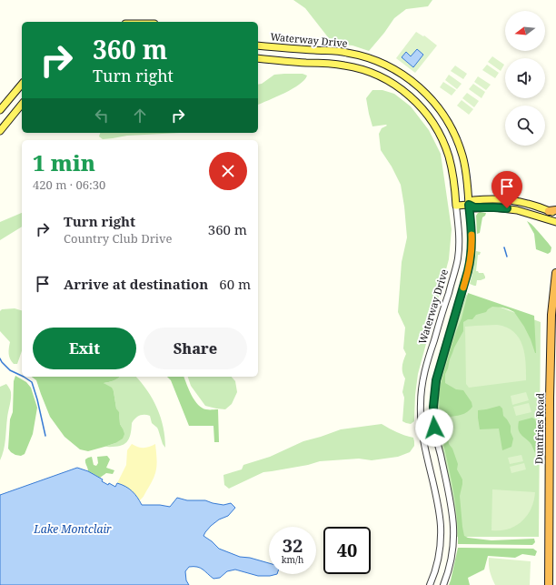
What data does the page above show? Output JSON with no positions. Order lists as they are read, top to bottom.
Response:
{
  "streets": {
    "highway": ["Dumfries Road"],
    "main road": ["Waterway Drive"]
  },
  "water": ["Lake Montclair"],
  "north": "left",
  "page": {
    "turn": ["360 m", "Turn right"],
    "heading": ["1 min", "420 m · 06:30"],
    "list": [
      {
        "name": "Turn right",
        "note": "Country Club Drive",
        "value": "360 m"
      },
      {
        "name": "Arrive at destination",
        "value": "60 m"
      }
    ],
    "buttons": ["Exit", "Share"],
    "speed": "32 km/h",
    "limit": "40"
  }
}
